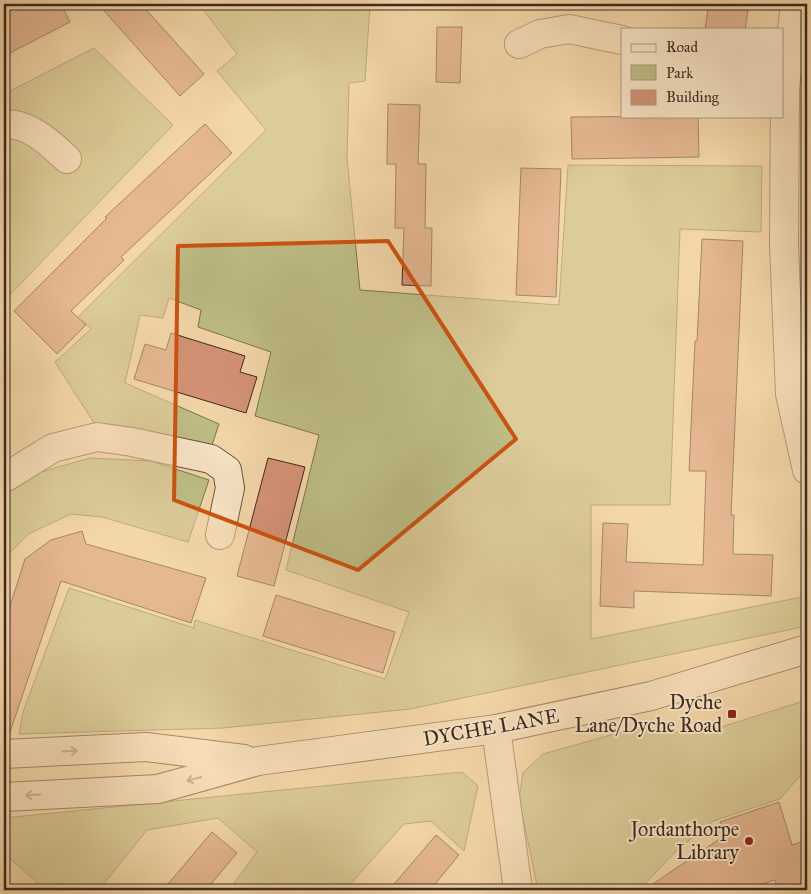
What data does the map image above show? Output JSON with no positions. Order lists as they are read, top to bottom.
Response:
{
  "streets": {
    "street": ["DYCHE LANE"]
  },
  "places": {
    "transit": ["Dyche Lane/Dyche Road"],
    "other": ["Jordanthorpe Library"]
  },
  "legend": ["Road", "Park", "Building"]
}
